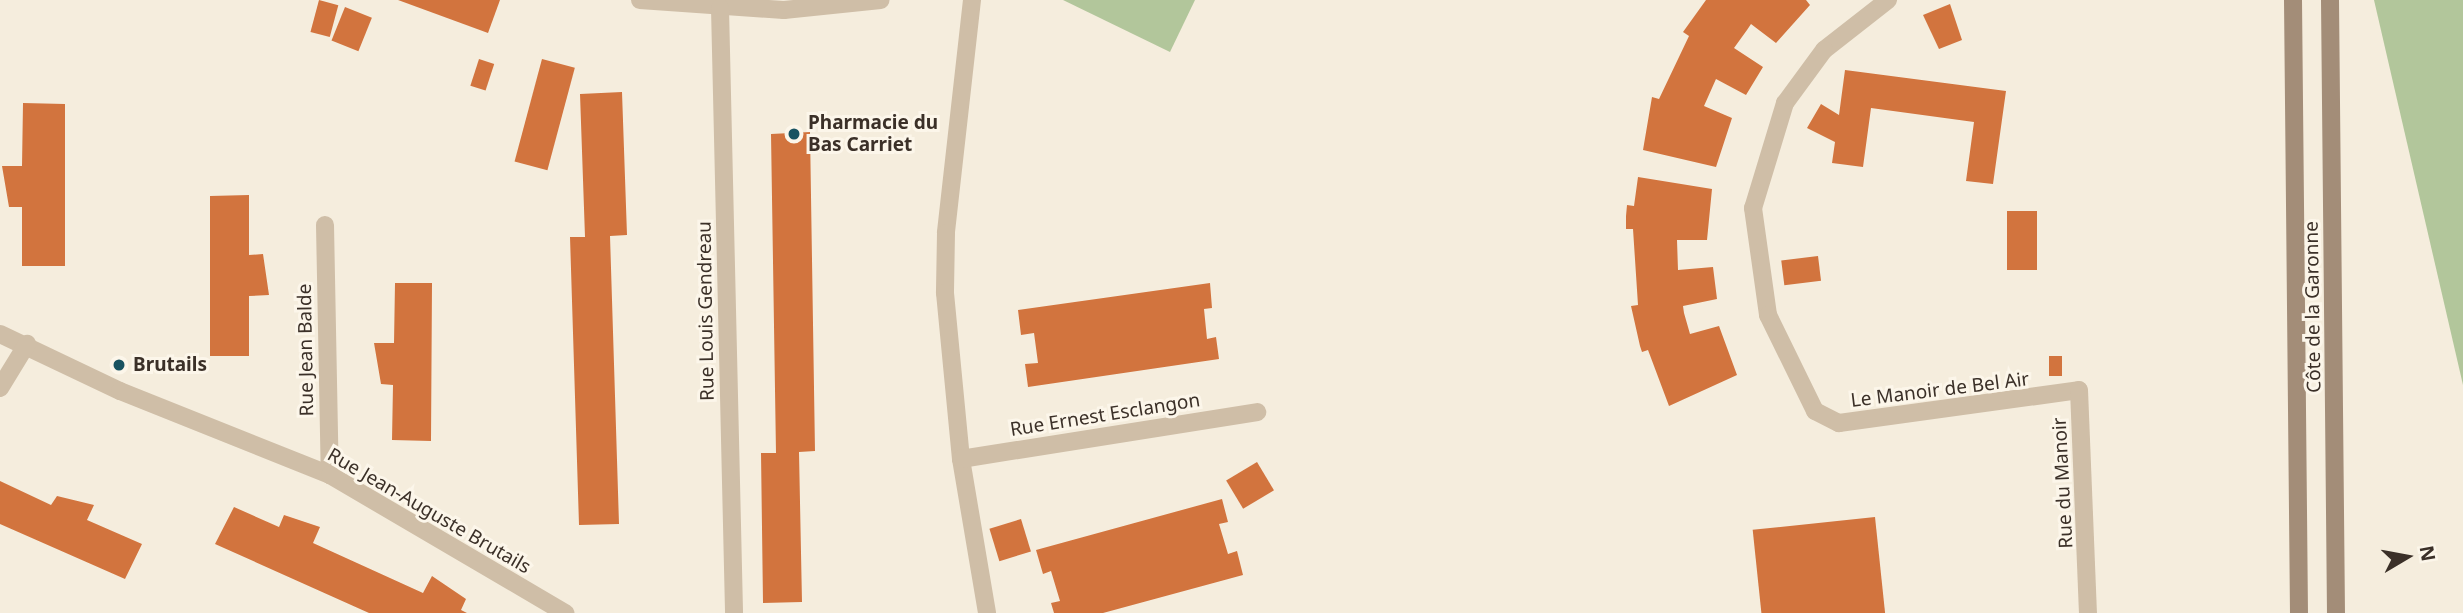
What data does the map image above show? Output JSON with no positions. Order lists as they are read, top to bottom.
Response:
{
  "streets": {
    "main road": ["Côte de la Garonne"],
    "street": [
      "Rue Louis Gendreau",
      "Rue Jean Balde",
      "Le Manoir de Bel Air",
      "Rue Ernest Esclangon",
      "Rue du Manoir",
      "Rue Jean-Auguste Brutails"
    ]
  },
  "crossings": [
    ["Rue Jean Balde", "Rue Jean-Auguste Brutails"],
    ["Le Manoir de Bel Air", "Rue du Manoir"]
  ],
  "places": ["Pharmacie du Bas Carriet", "Brutails"],
  "north": "right"
}
